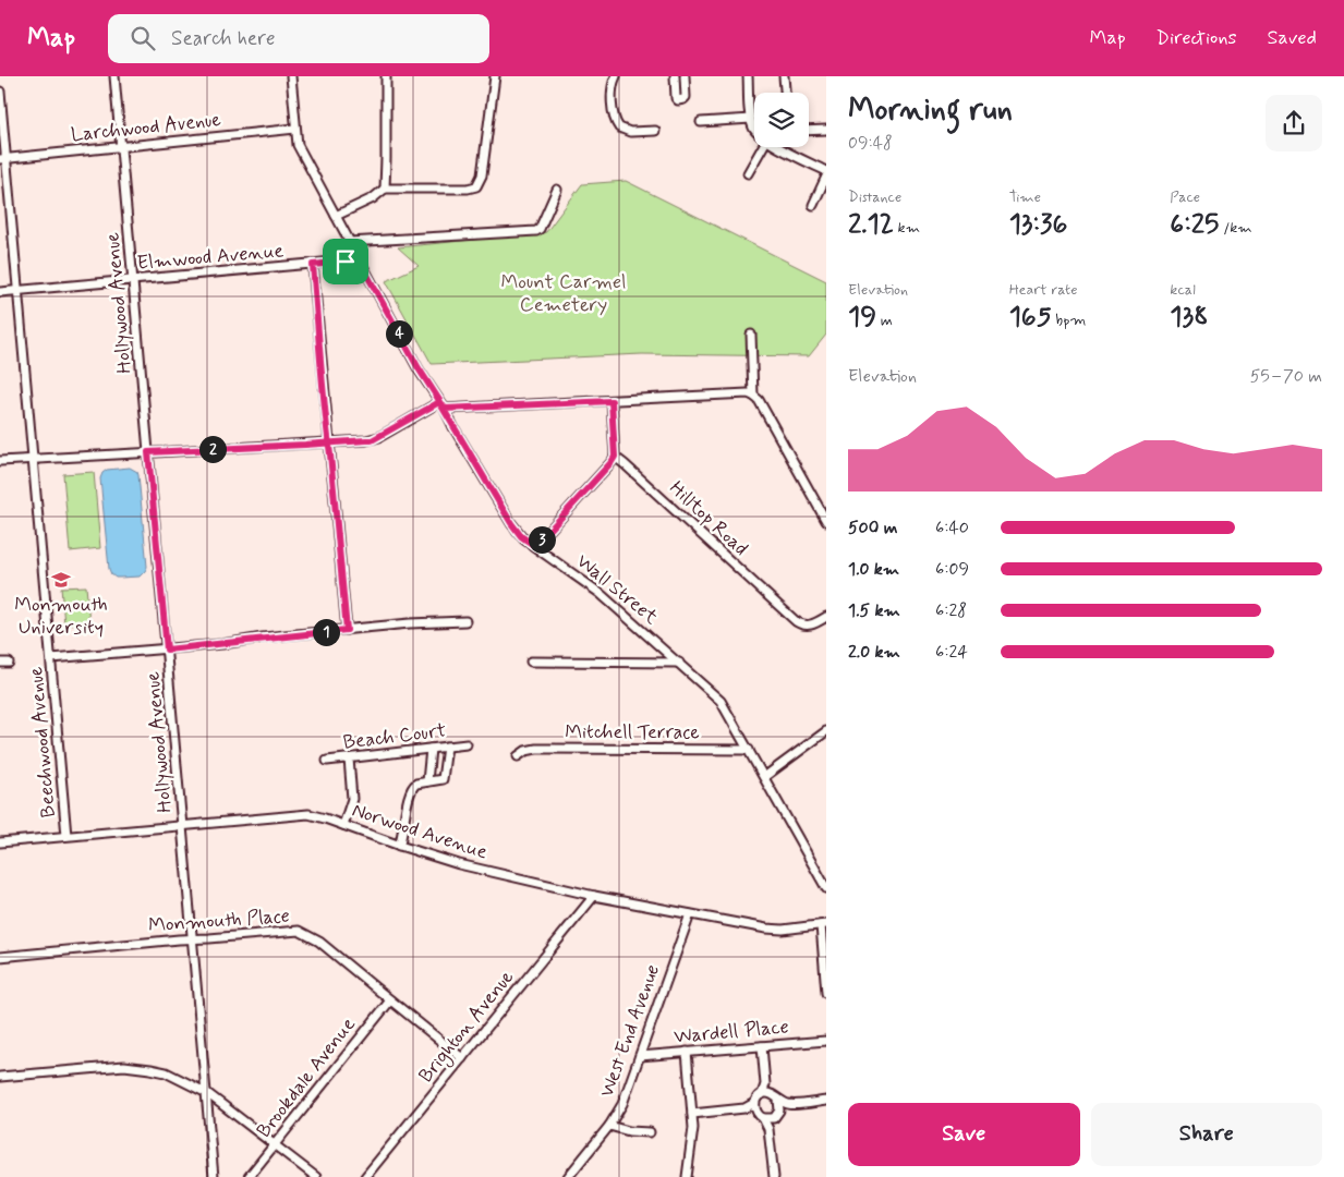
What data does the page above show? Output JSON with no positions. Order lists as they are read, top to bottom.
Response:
{
  "streets": {
    "street": [
      "Larchwood Avenue",
      "Elmwood Avenue",
      "Hollywood Avenue",
      "Hilltop Road",
      "Wall Street",
      "Mitchell Terrace",
      "Beach Court",
      "Beechwood Avenue",
      "Norwood Avenue",
      "Monmouth Place",
      "Brighton Avenue",
      "West End Avenue",
      "Wardell Place",
      "Brookdale Avenue"
    ]
  },
  "crossings": [
    ["Larchwood Avenue", "Hollywood Avenue"],
    ["Larchwood Avenue", "Wall Street"],
    ["Larchwood Avenue", "Beechwood Avenue"],
    ["Elmwood Avenue", "Hollywood Avenue"],
    ["Elmwood Avenue", "Wall Street"],
    ["Elmwood Avenue", "Beechwood Avenue"],
    ["Hollywood Avenue", "Norwood Avenue"],
    ["Hollywood Avenue", "Monmouth Place"],
    ["Wall Street", "Mitchell Terrace"],
    ["Beechwood Avenue", "Norwood Avenue"],
    ["Norwood Avenue", "Brighton Avenue"],
    ["Norwood Avenue", "West End Avenue"],
    ["Monmouth Place", "Brighton Avenue"],
    ["Monmouth Place", "Brookdale Avenue"],
    ["West End Avenue", "Wardell Place"]
  ],
  "parks": ["Mount Carmel Cemetery"],
  "places": {
    "school or university": ["Monmouth University"]
  },
  "page": {
    "header": "Map",
    "search": "Search here",
    "nav": ["Map", "Directions", "Saved"],
    "heading": ["Morning run", "09:48"],
    "stats": [
      ["Distance", "2.12 km"],
      ["Time", "13:36"],
      ["Pace", "6:25 /km"],
      ["Elevation", "19 m"],
      ["Heart rate", "165 bpm"],
      ["kcal", "138"]
    ],
    "pins": [
      "4",
      "2",
      "3",
      "1"
    ],
    "chart": ["Elevation", "55–70 m"],
    "list": [
      {
        "name": "500 m",
        "note": "6:40"
      },
      {
        "name": "1.0 km",
        "note": "6:09"
      },
      {
        "name": "1.5 km",
        "note": "6:28"
      },
      {
        "name": "2.0 km",
        "note": "6:24"
      }
    ],
    "buttons": ["Save", "Share"]
  }
}
